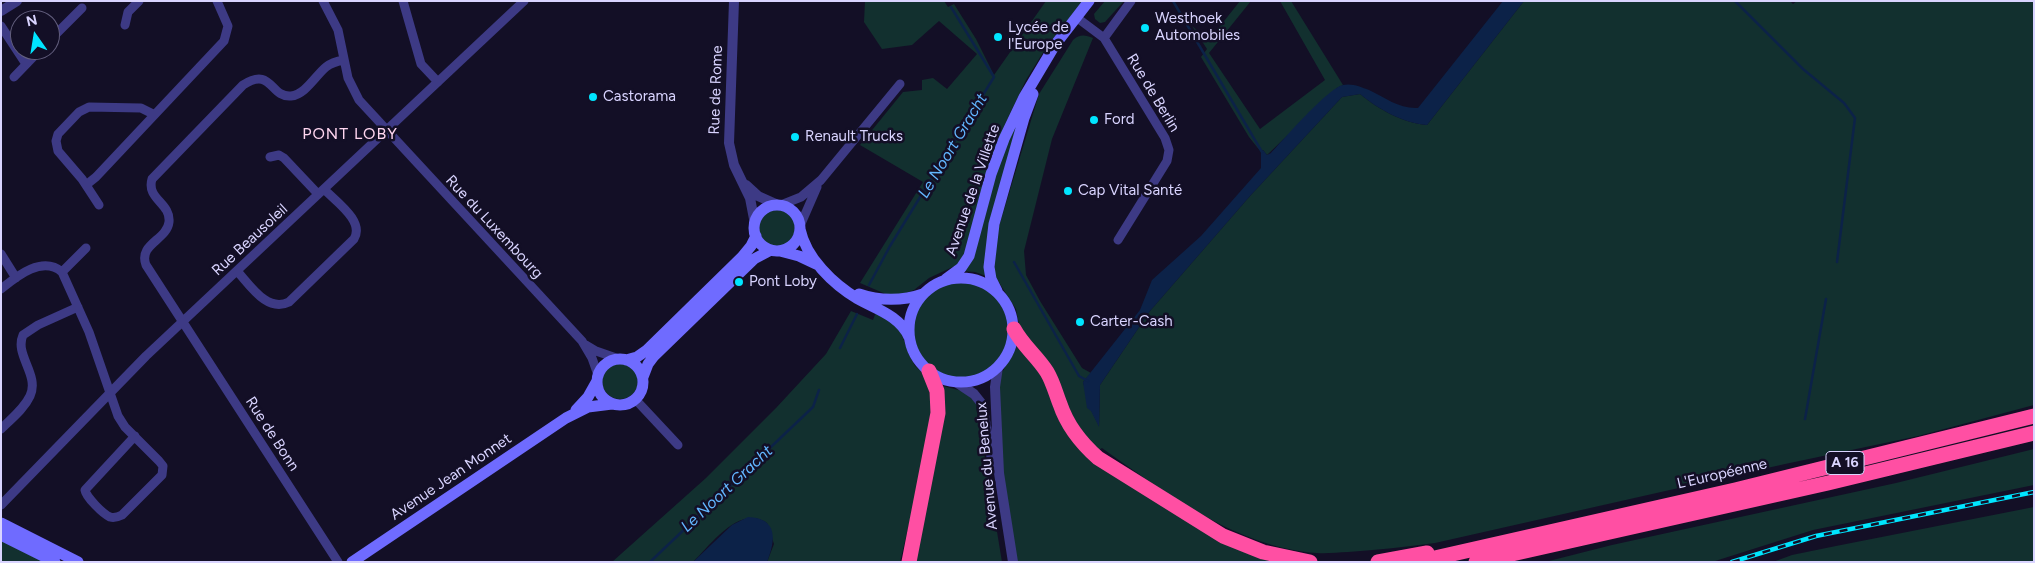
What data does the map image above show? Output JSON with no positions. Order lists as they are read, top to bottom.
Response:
{
  "streets": {
    "highway": ["A 16", "L'Européenne"],
    "main road": ["Avenue de la Villette", "Avenue Jean Monnet"],
    "street": [
      "Rue de Rome",
      "Rue de Berlin",
      "Rue du Luxembourg",
      "Rue Beausoleil",
      "Rue de Bonn",
      "Avenue du Benelux"
    ]
  },
  "crossings": [
    ["Rue de Berlin", "Avenue de la Villette"],
    ["Avenue de la Villette", "Avenue du Benelux"],
    ["Rue du Luxembourg", "Rue Beausoleil"],
    ["Rue du Luxembourg", "Rue de Bonn"],
    ["Rue du Luxembourg", "Avenue Jean Monnet"],
    ["Rue Beausoleil", "Rue de Bonn"]
  ],
  "districts": ["PONT LOBY"],
  "water": ["Le Noort Gracht"],
  "places": [
    "Westhoek Automobiles",
    "Lycée de l'Europe",
    "Castorama",
    "Ford",
    "Renault Trucks",
    "Cap Vital Santé",
    "Pont Loby",
    "Carter-Cash"
  ],
  "north": "top"
}
